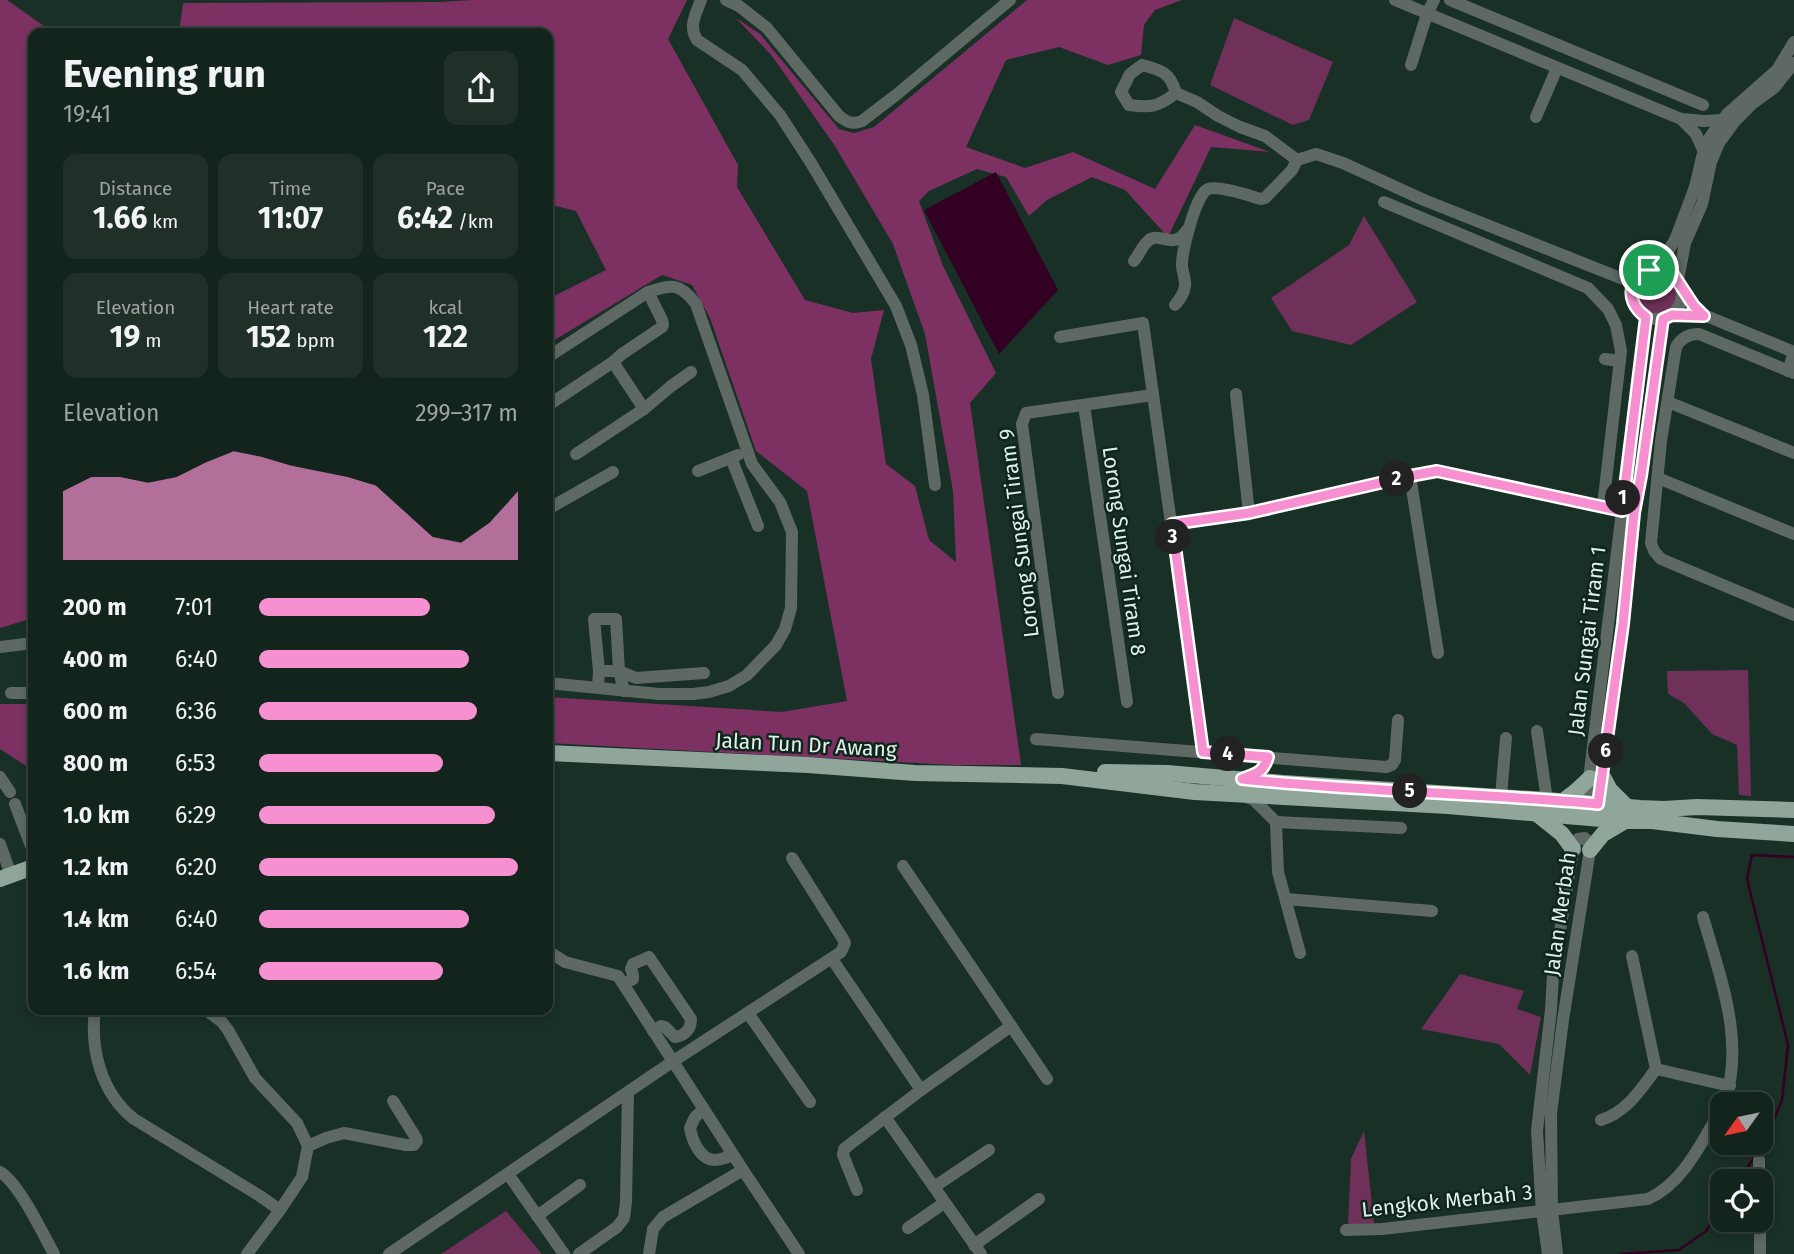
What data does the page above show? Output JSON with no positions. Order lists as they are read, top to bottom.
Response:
{
  "streets": {
    "main road": ["Jalan Tun Dr Awang"],
    "street": [
      "Lorong Sungai Tiram 9",
      "Lorong Sungai Tiram 8",
      "Jalan Sungai Tiram 1",
      "Jalan Merbah",
      "Lengkok Merbah 3"
    ]
  },
  "crossings": [
    ["Lorong Sungai Tiram 9", "Lorong Sungai Tiram 8"],
    ["Jalan Sungai Tiram 1", "Jalan Tun Dr Awang"],
    ["Jalan Merbah", "Lengkok Merbah 3"]
  ],
  "north": "bottom left",
  "page": {
    "heading": ["Evening run", "19:41"],
    "stats": [
      ["Distance", "1.66 km"],
      ["Time", "11:07"],
      ["Pace", "6:42 /km"],
      ["Elevation", "19 m"],
      ["Heart rate", "152 bpm"],
      ["kcal", "122"]
    ],
    "chart": ["Elevation", "299–317 m"],
    "pins": [
      "2",
      "1",
      "3",
      "6",
      "4",
      "5"
    ],
    "list": [
      {
        "name": "200 m",
        "note": "7:01"
      },
      {
        "name": "400 m",
        "note": "6:40"
      },
      {
        "name": "600 m",
        "note": "6:36"
      },
      {
        "name": "800 m",
        "note": "6:53"
      },
      {
        "name": "1.0 km",
        "note": "6:29"
      },
      {
        "name": "1.2 km",
        "note": "6:20"
      },
      {
        "name": "1.4 km",
        "note": "6:40"
      },
      {
        "name": "1.6 km",
        "note": "6:54"
      }
    ]
  }
}
